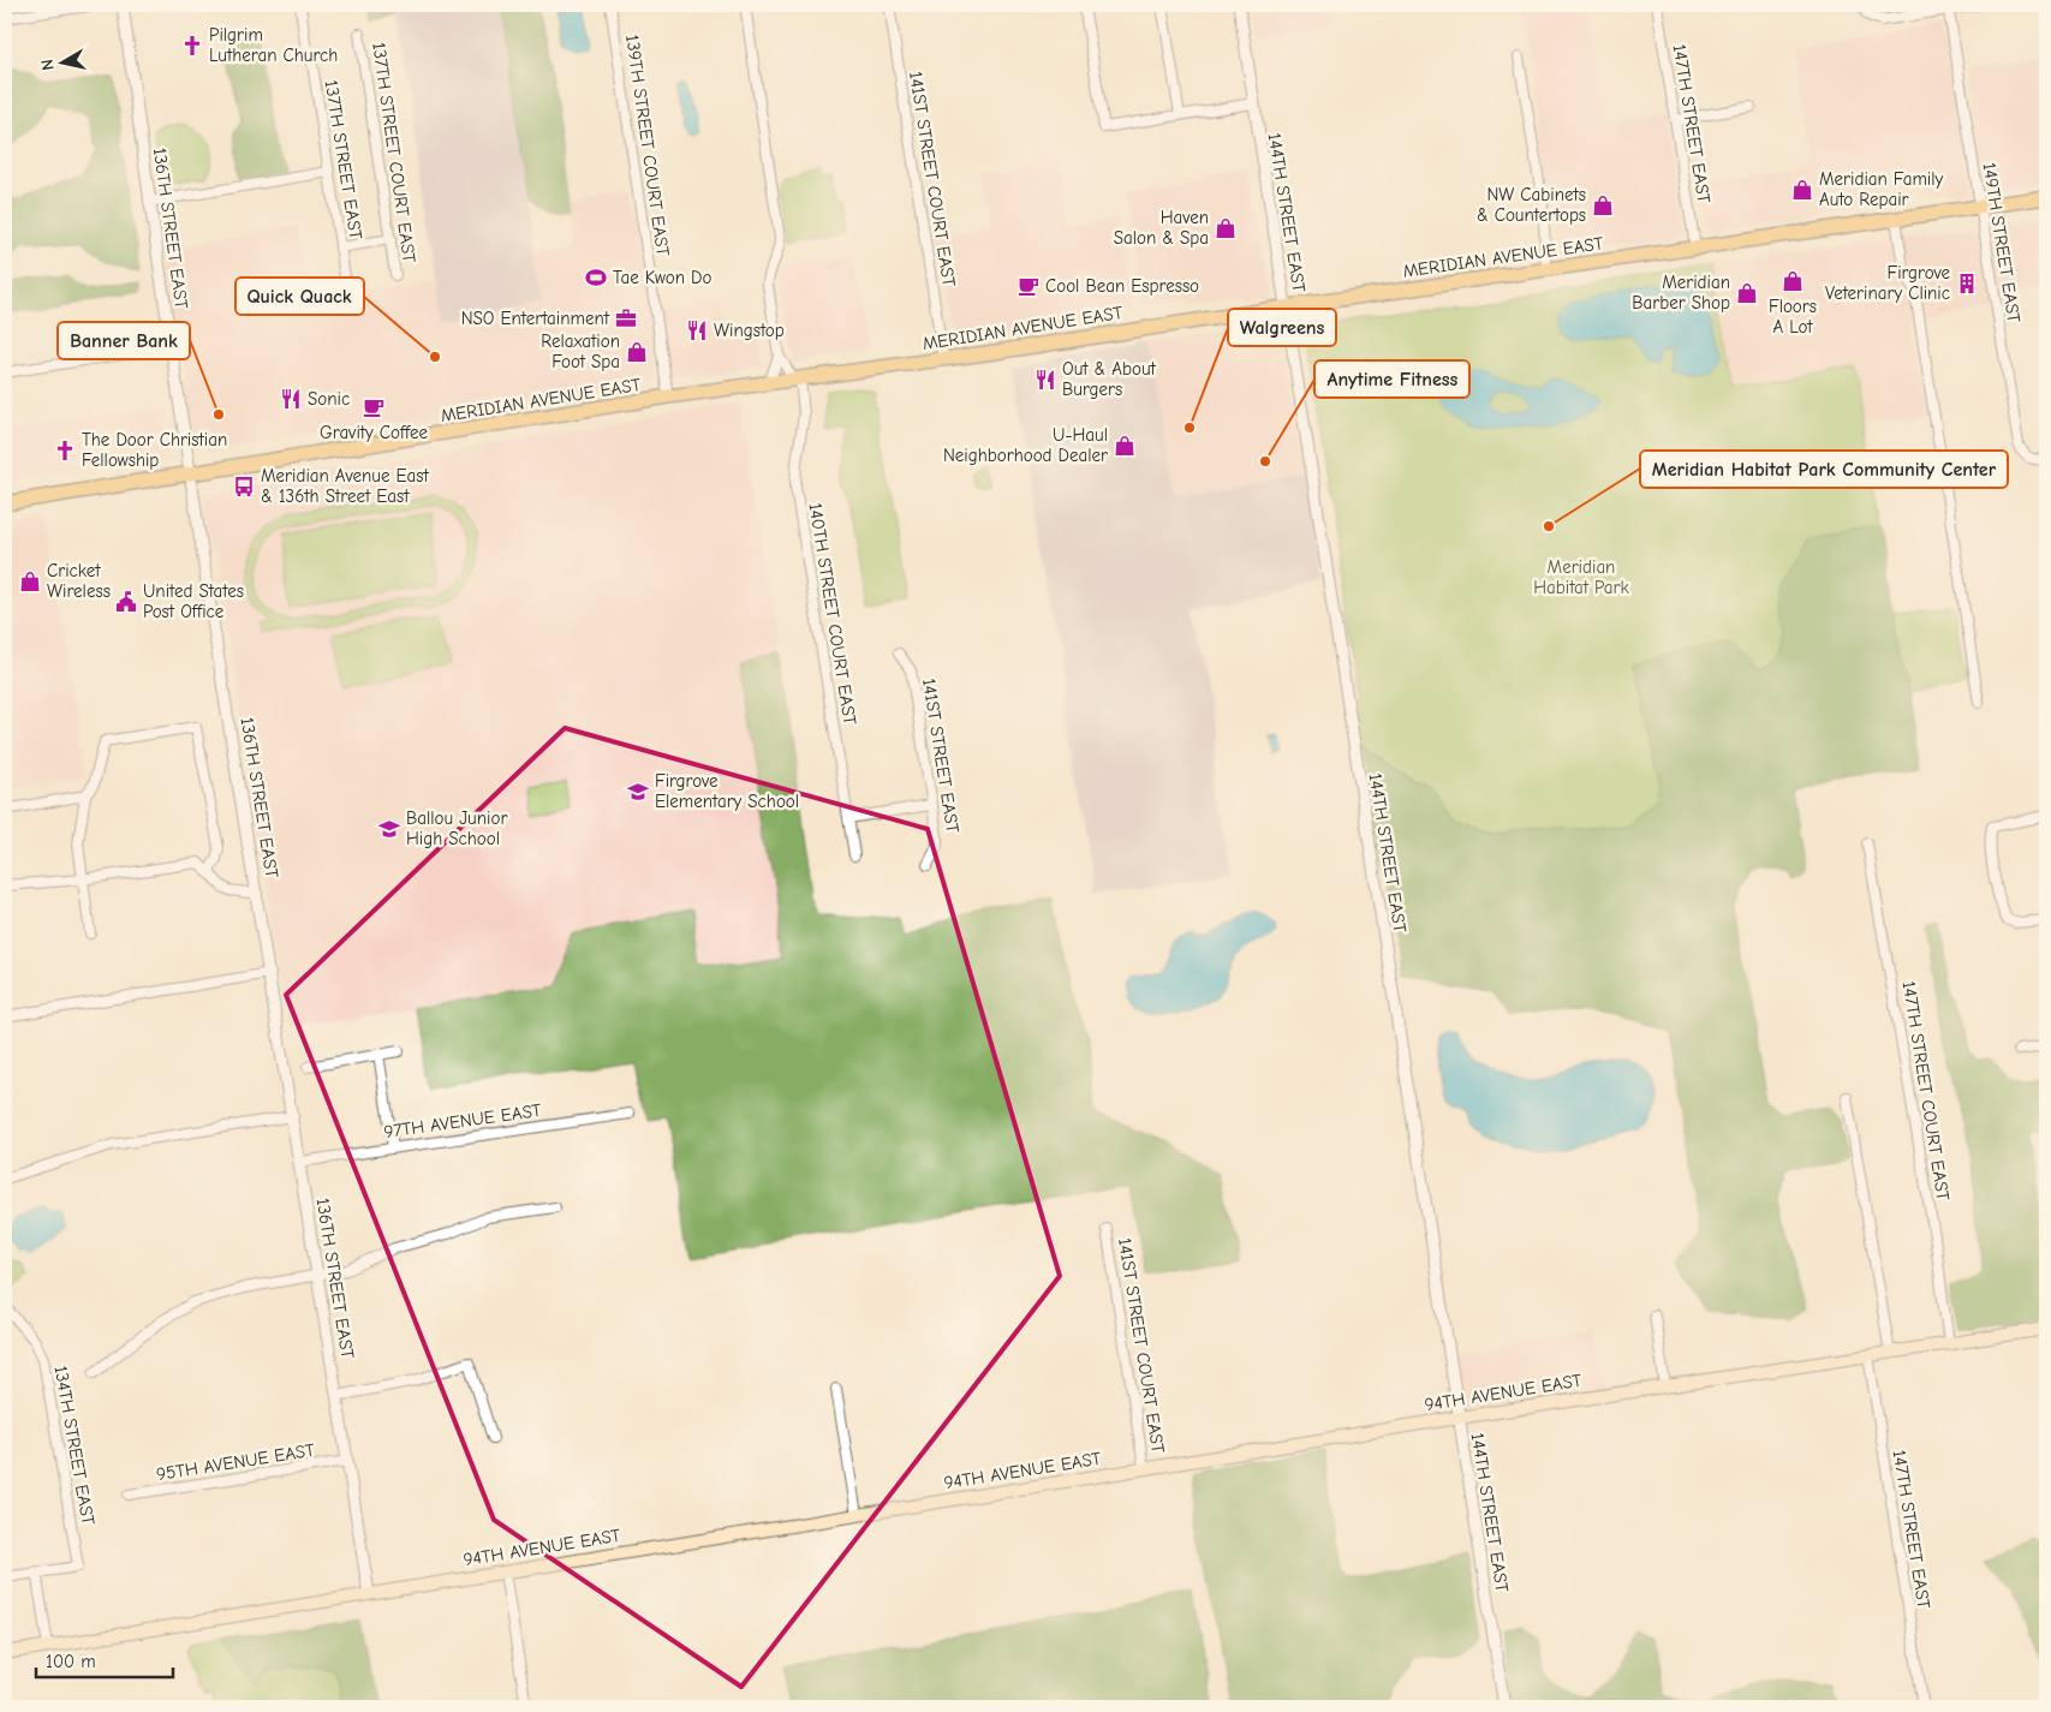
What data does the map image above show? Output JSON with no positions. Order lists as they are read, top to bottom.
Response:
{
  "streets": {
    "main road": ["MERIDIAN AVENUE EAST", "94TH AVENUE EAST"],
    "street": [
      "147TH STREET EAST",
      "139TH STREET COURT EAST",
      "137TH STREET COURT EAST",
      "137TH STREET EAST",
      "141ST STREET COURT EAST",
      "144TH STREET EAST",
      "136TH STREET EAST",
      "149TH STREET EAST",
      "140TH STREET COURT EAST",
      "141ST STREET EAST",
      "147TH STREET COURT EAST",
      "97TH AVENUE EAST",
      "134TH STREET EAST",
      "95TH AVENUE EAST"
    ]
  },
  "crossings": [
    ["147TH STREET EAST", "MERIDIAN AVENUE EAST"],
    ["147TH STREET EAST", "94TH AVENUE EAST"],
    ["139TH STREET COURT EAST", "MERIDIAN AVENUE EAST"],
    ["141ST STREET COURT EAST", "MERIDIAN AVENUE EAST"],
    ["141ST STREET COURT EAST", "94TH AVENUE EAST"],
    ["144TH STREET EAST", "MERIDIAN AVENUE EAST"],
    ["144TH STREET EAST", "94TH AVENUE EAST"],
    ["136TH STREET EAST", "MERIDIAN AVENUE EAST"],
    ["136TH STREET EAST", "97TH AVENUE EAST"],
    ["136TH STREET EAST", "94TH AVENUE EAST"],
    ["136TH STREET EAST", "95TH AVENUE EAST"],
    ["149TH STREET EAST", "MERIDIAN AVENUE EAST"],
    ["MERIDIAN AVENUE EAST", "140TH STREET COURT EAST"],
    ["147TH STREET COURT EAST", "94TH AVENUE EAST"]
  ],
  "parks": ["Meridian Habitat Park"],
  "places": {
    "church": ["Pilgrim Lutheran Church", "The Door Christian Fellowship"],
    "shop": [
      "Meridian Family Auto Repair",
      "NW Cabinets & Countertops",
      "Haven Salon & Spa",
      "Floors A Lot",
      "Meridian Barber Shop",
      "Relaxation Foot Spa",
      "U-Haul Neighborhood Dealer",
      "Cricket Wireless"
    ],
    "sports": ["Tae Kwon Do"],
    "building": ["Firgrove Veterinary Clinic"],
    "cafe": ["Cool Bean Espresso", "Gravity Coffee"],
    "office": ["NSO Entertainment"],
    "restaurant": ["Wingstop", "Out & About Burgers", "Sonic"],
    "other": [
      "Quick Quack",
      "Banner Bank",
      "Walgreens",
      "Anytime Fitness",
      "Meridian Habitat Park Community Center"
    ],
    "bus stop": ["Meridian Avenue East & 136th Street East"],
    "public building": ["United States Post Office"],
    "school or university": ["Firgrove Elementary School", "Ballou Junior High School"]
  },
  "scale_bar": "100 m",
  "north": "left"
}
